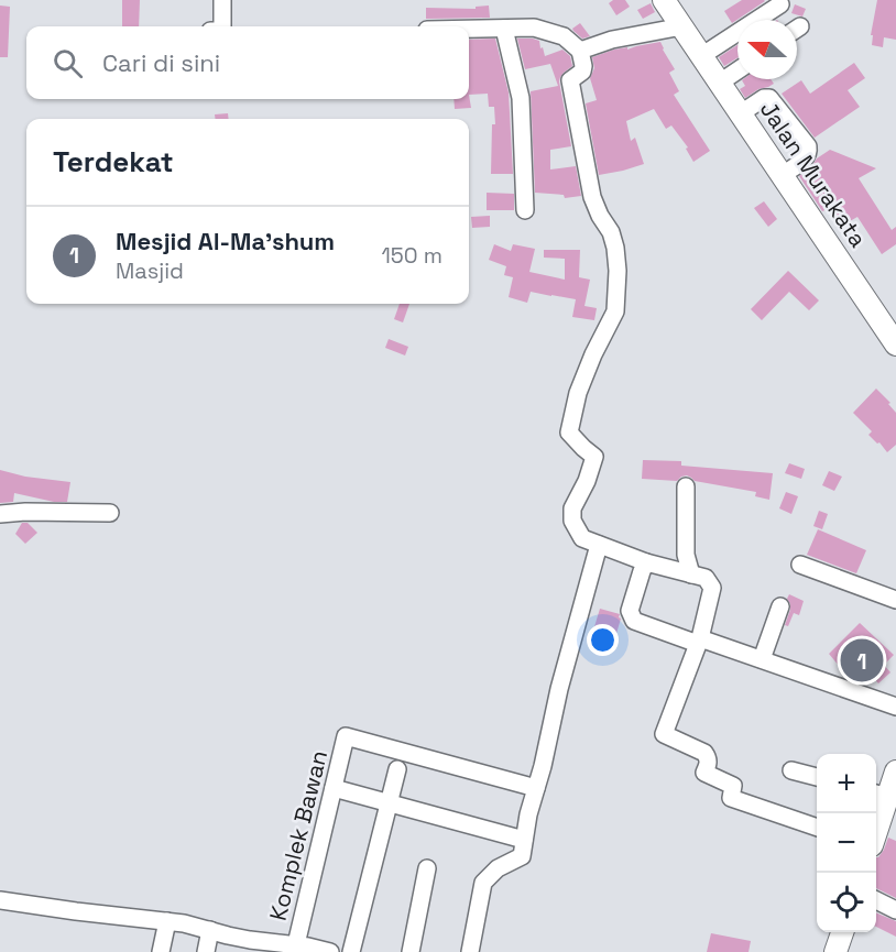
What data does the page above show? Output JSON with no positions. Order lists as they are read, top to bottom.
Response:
{
  "streets": {
    "main road": ["Jalan Murakata"],
    "street": ["Komplek Bawan"]
  },
  "north": "left",
  "page": {
    "search": "Cari di sini",
    "heading": "Terdekat",
    "list": [
      {
        "mark": "1",
        "name": "Mesjid Al-Ma'shum",
        "note": "Masjid",
        "value": "150 m"
      }
    ],
    "pins": "1",
    "map_buttons": ["+", "−"]
  }
}
